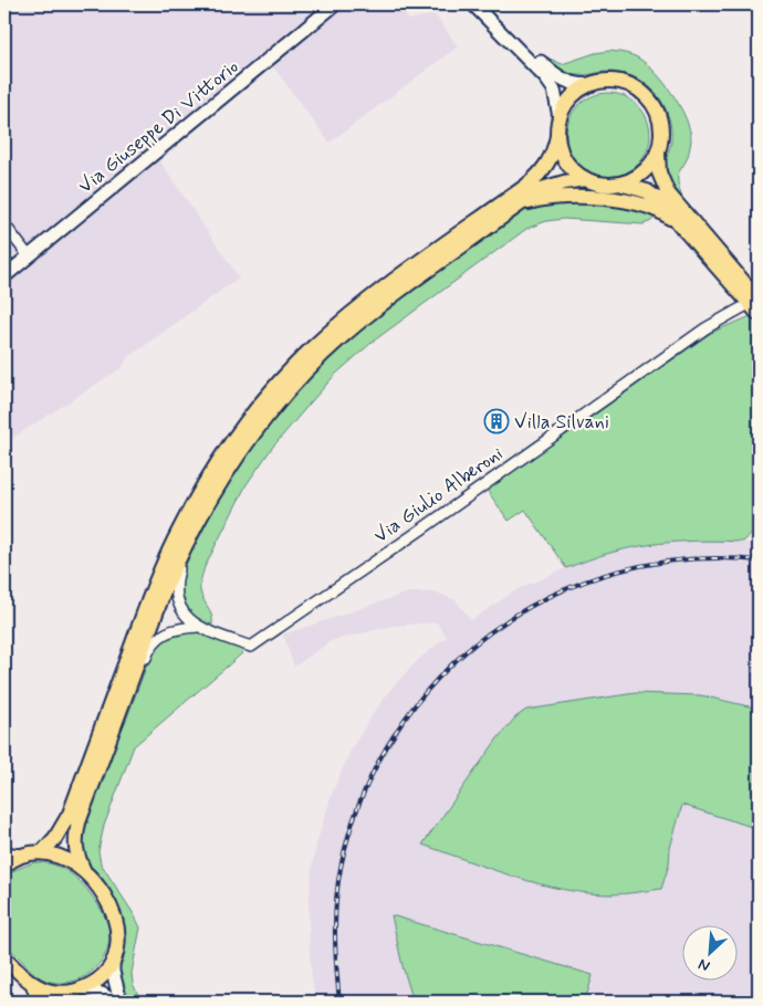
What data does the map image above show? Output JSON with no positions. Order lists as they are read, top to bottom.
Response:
{
  "streets": {
    "street": ["Via Giuseppe Di Vittorio", "Via Giulio Alberoni"]
  },
  "places": {
    "building": ["Villa Silvani"]
  },
  "north": "bottom left"
}
